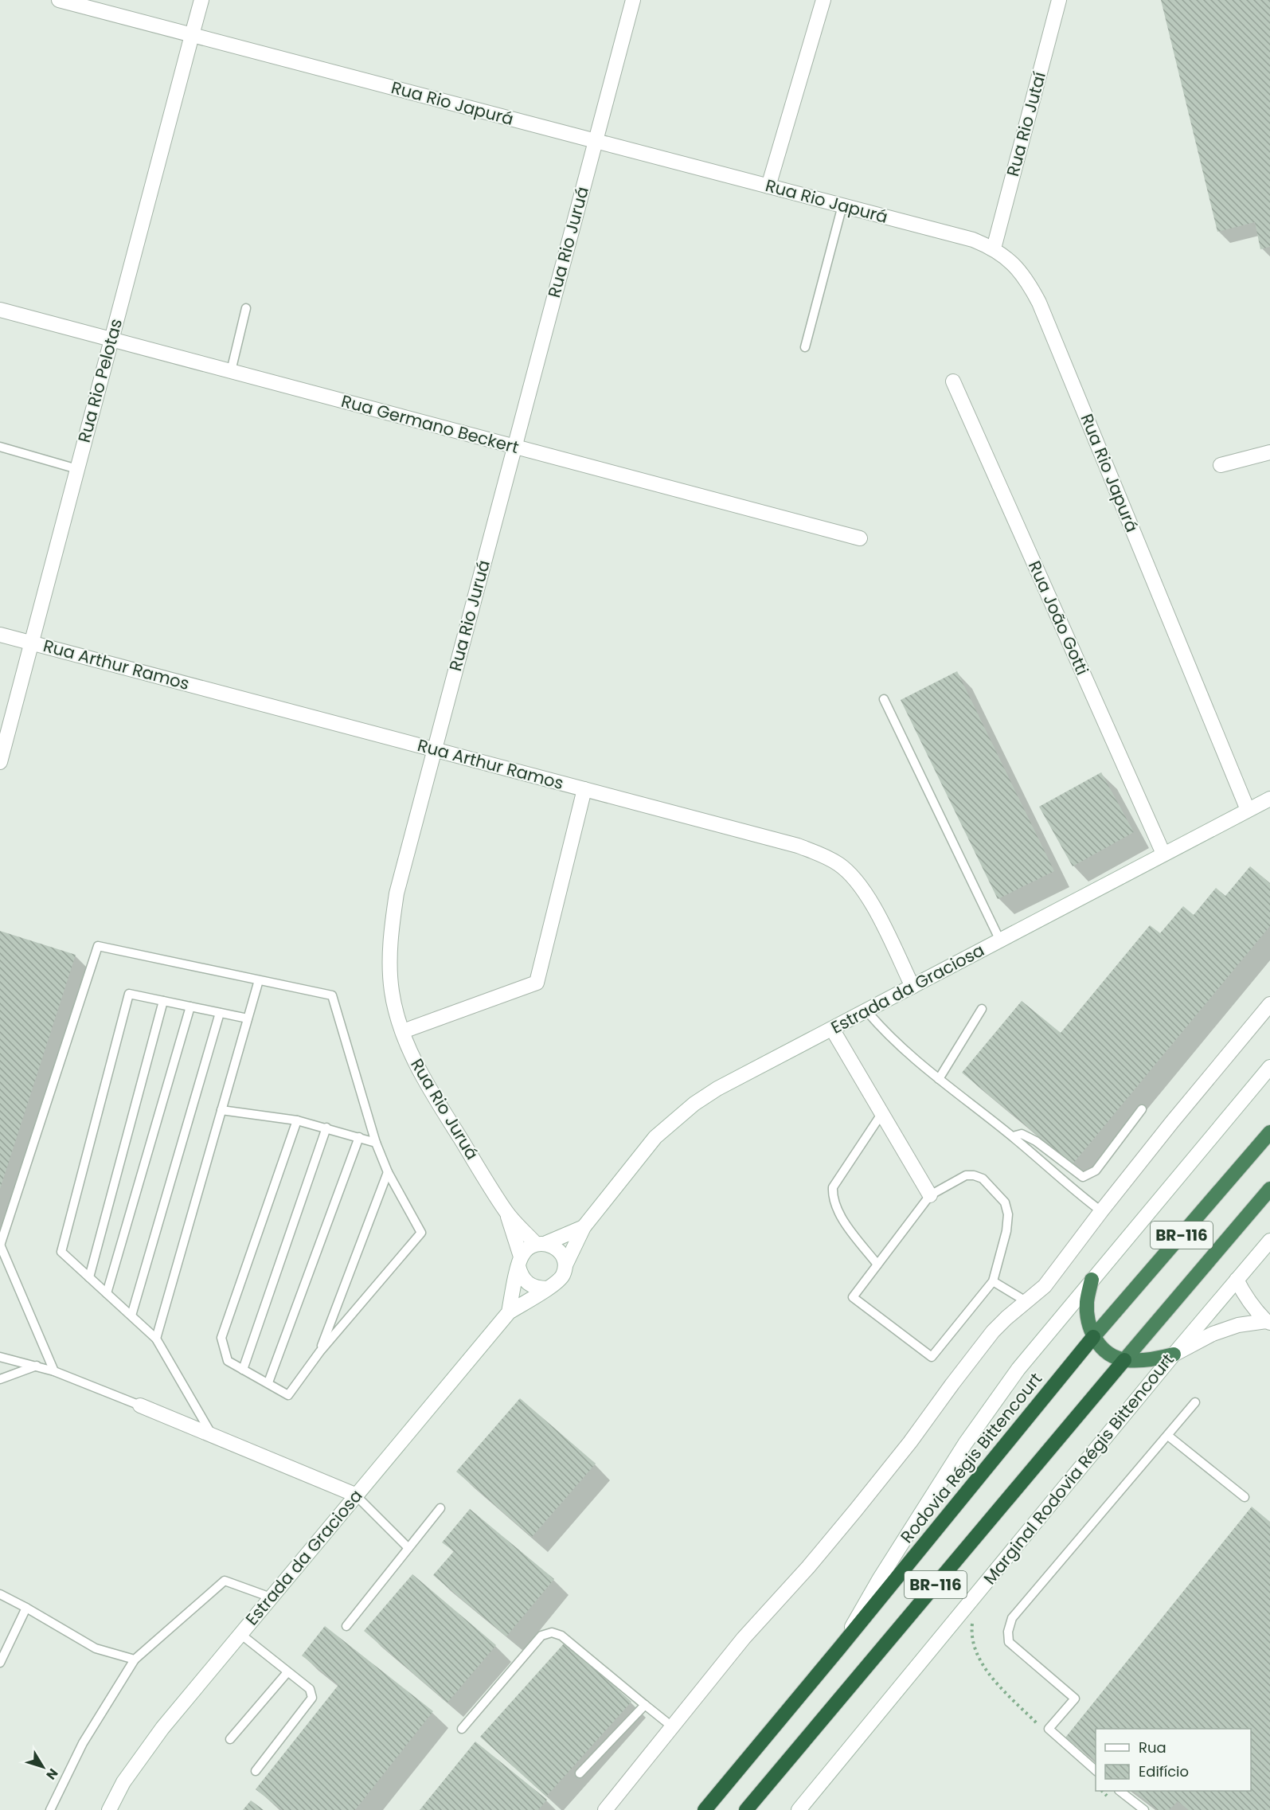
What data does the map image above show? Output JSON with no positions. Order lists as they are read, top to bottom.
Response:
{
  "streets": {
    "highway": ["BR-116", "Rodovia Régis Bittencourt"],
    "street": [
      "Rua Rio Japurá",
      "Rua Rio Jutaí",
      "Rua Rio Juruá",
      "Rua Rio Pelotas",
      "Rua Germano Beckert",
      "Rua João Gotti",
      "Rua Arthur Ramos",
      "Estrada da Graciosa",
      "Marginal Rodovia Régis Bittencourt"
    ]
  },
  "crossings": [
    ["Rua Rio Japurá", "Rua Rio Jutaí"],
    ["Rua Rio Japurá", "Rua Rio Juruá"],
    ["Rua Rio Japurá", "Rua Rio Pelotas"],
    ["Rua Rio Japurá", "Estrada da Graciosa"],
    ["Rua Rio Juruá", "Rua Germano Beckert"],
    ["Rua Rio Juruá", "Rua Arthur Ramos"],
    ["Rua Rio Juruá", "Estrada da Graciosa"],
    ["Rua Rio Pelotas", "Rua Germano Beckert"],
    ["Rua Rio Pelotas", "Rua Arthur Ramos"],
    ["Rua João Gotti", "Estrada da Graciosa"],
    ["Rua Arthur Ramos", "Estrada da Graciosa"]
  ],
  "legend": ["Rua", "Edifício"],
  "north": "bottom right"
}
